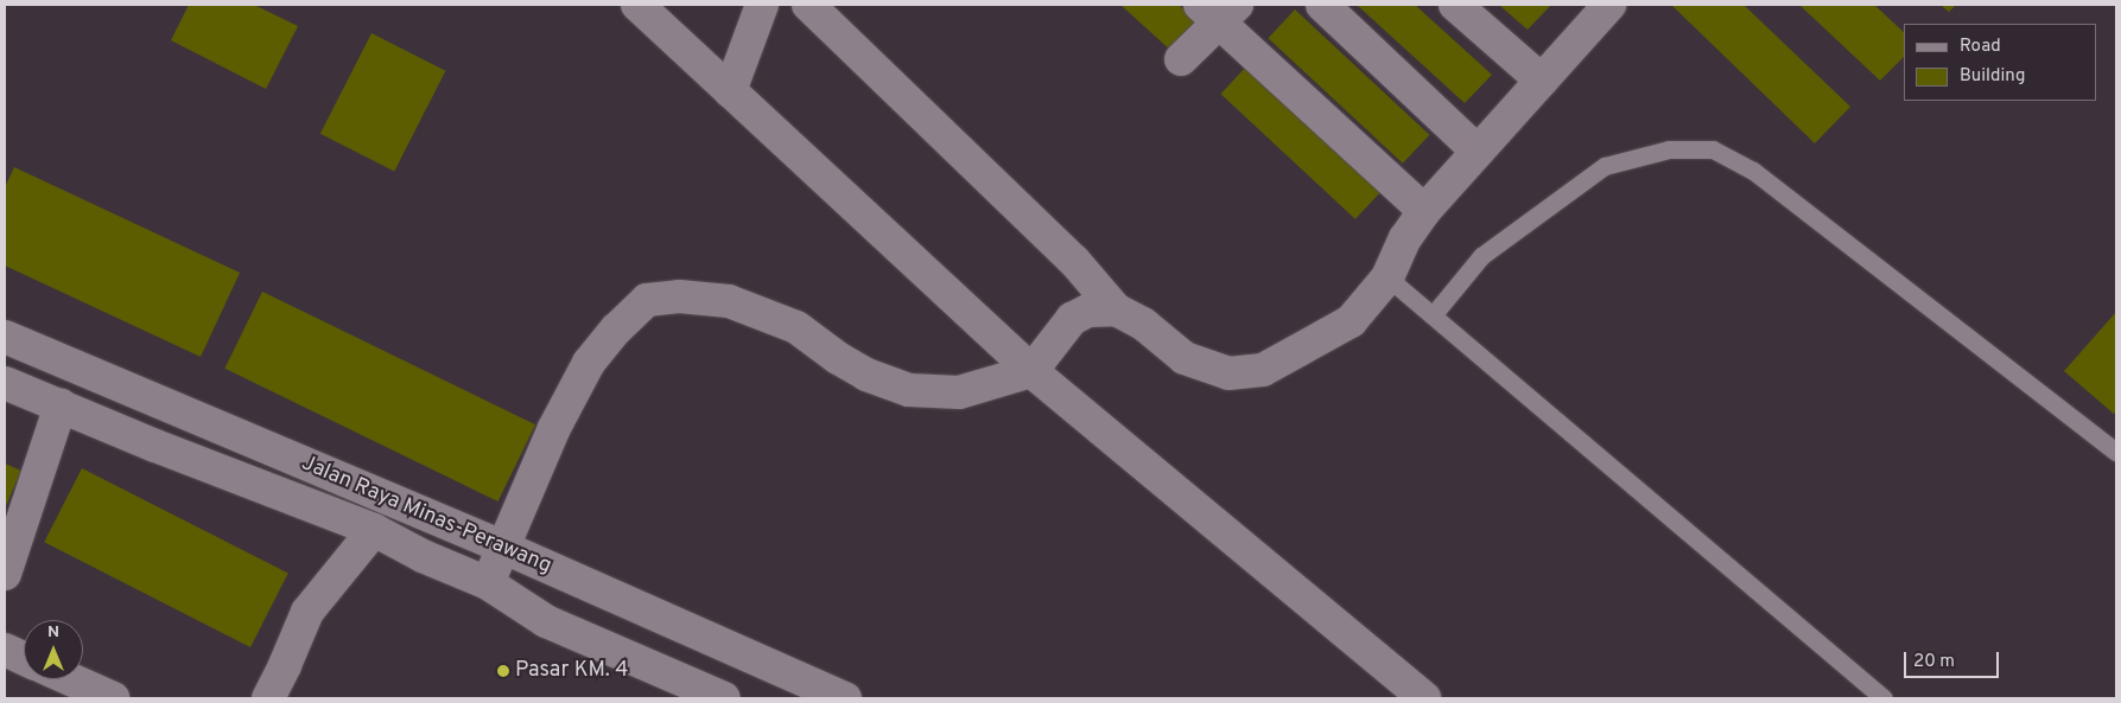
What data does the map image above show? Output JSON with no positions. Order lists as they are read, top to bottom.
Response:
{
  "streets": {
    "street": ["Jalan Raya Minas-Perawang"]
  },
  "places": ["Pasar KM. 4"],
  "legend": ["Road", "Building"],
  "scale_bar": "20 m",
  "north": "top"
}
